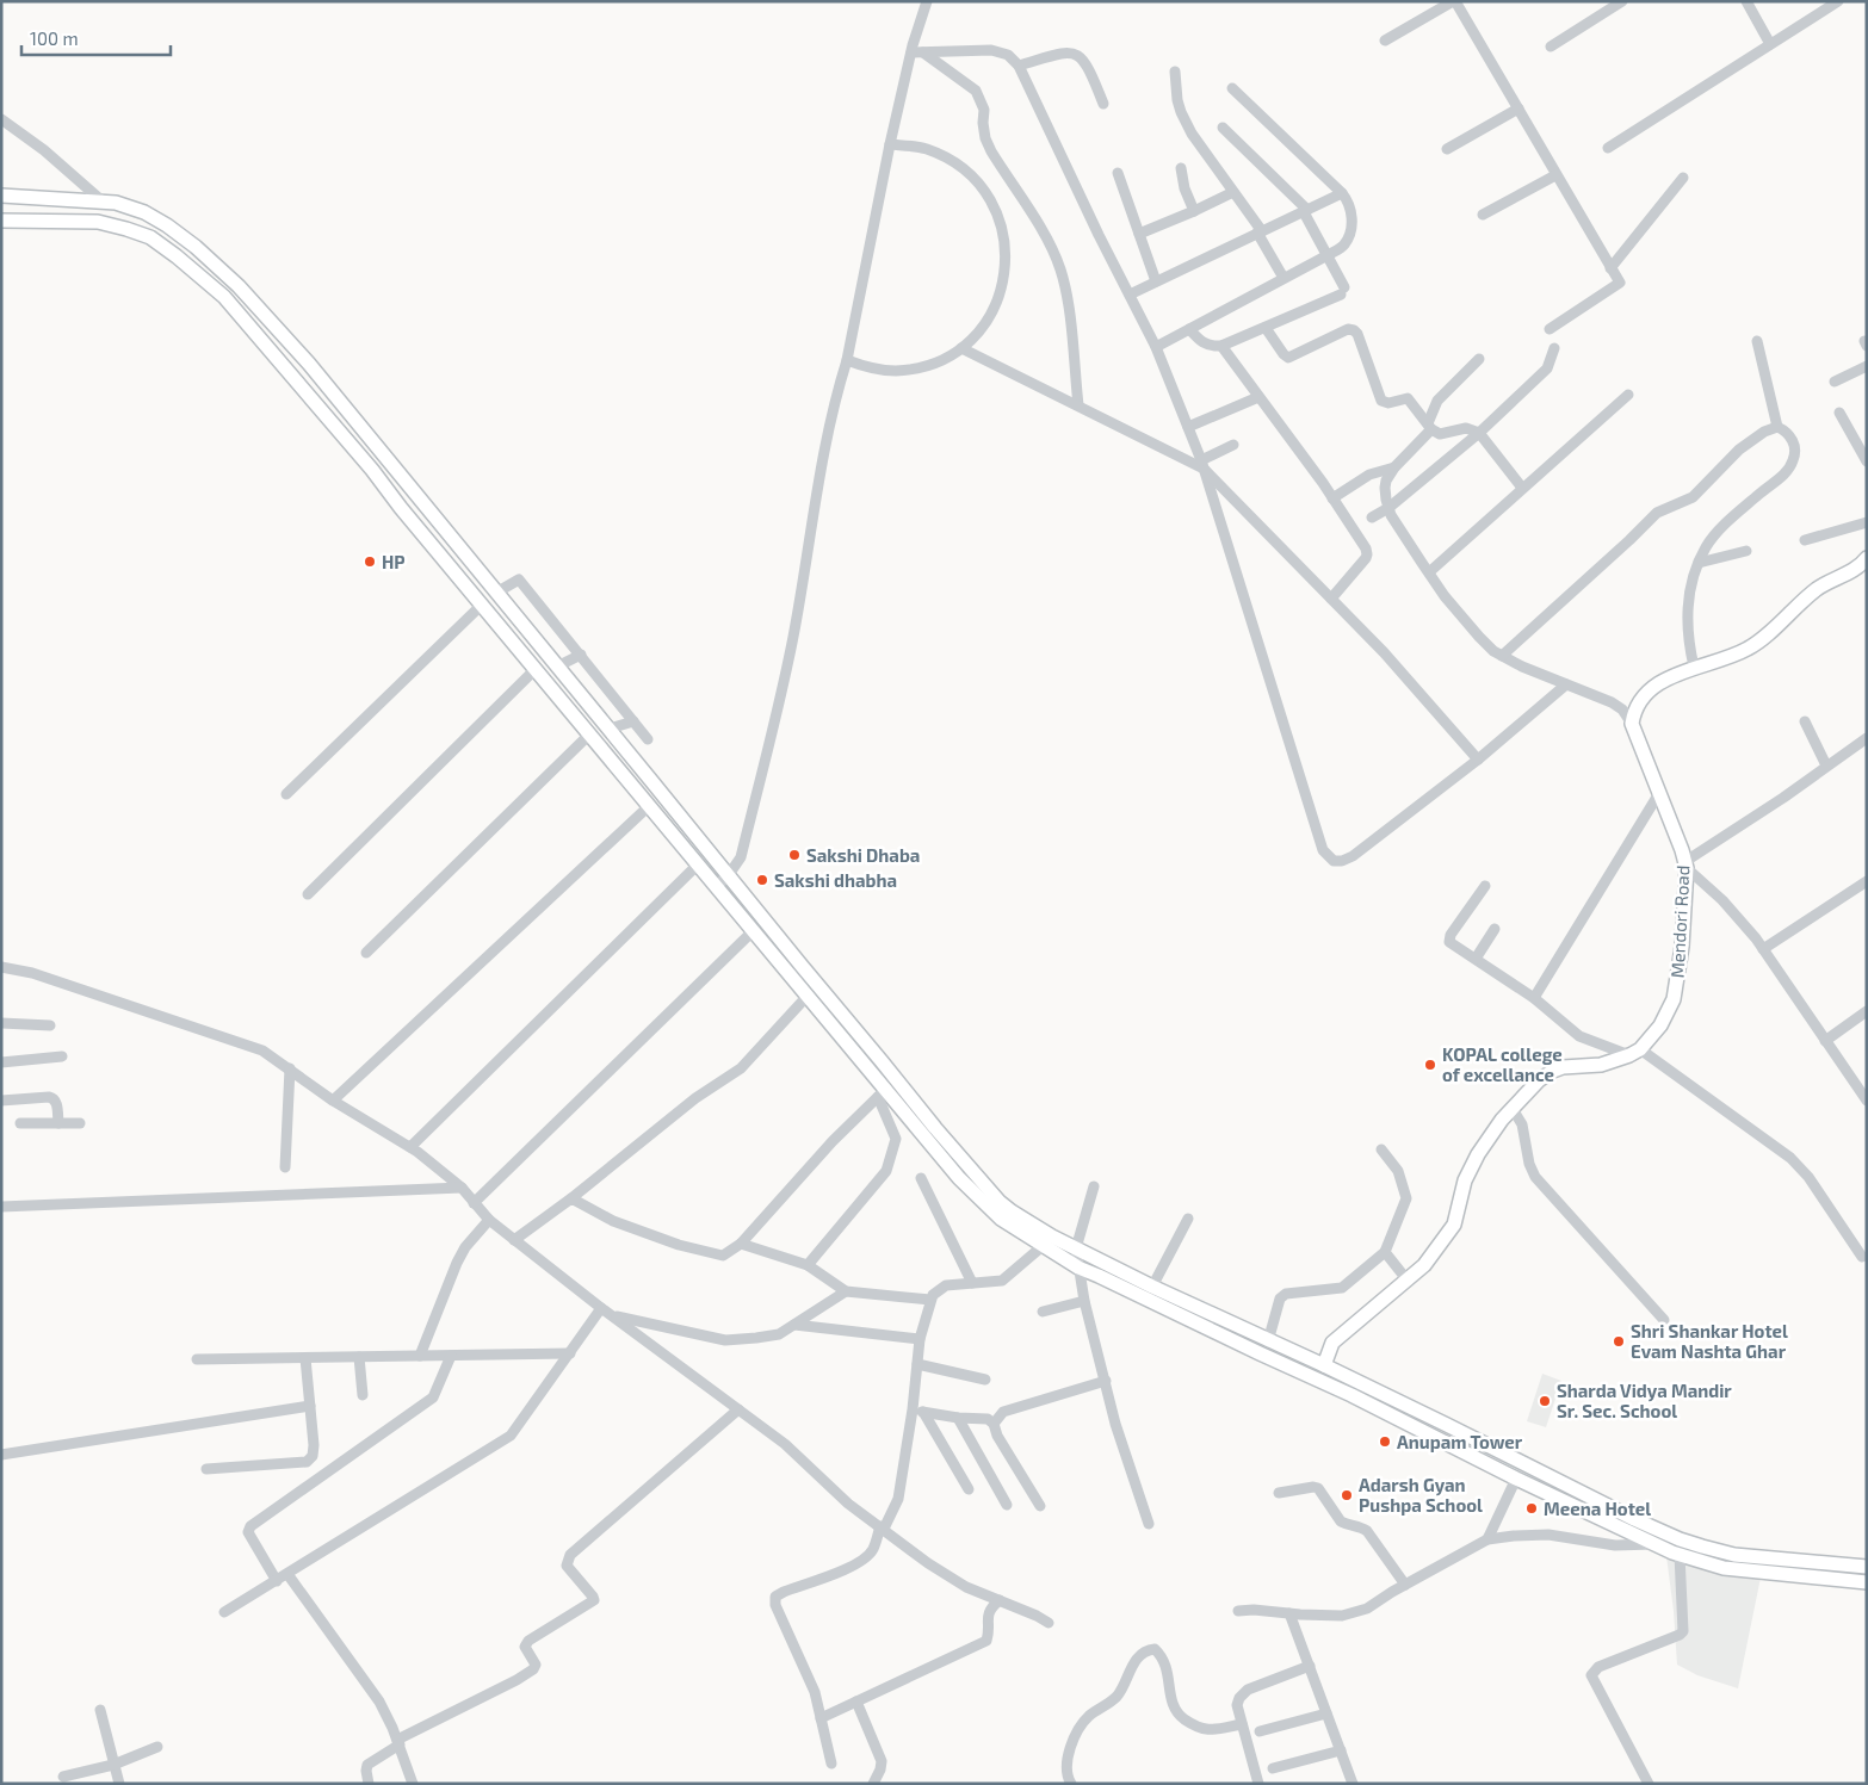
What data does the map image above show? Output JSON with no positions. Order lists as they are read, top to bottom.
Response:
{
  "streets": {
    "main road": ["Mendori Road"]
  },
  "places": [
    "HP",
    "Sakshi Dhaba",
    "Sakshi dhabha",
    "KOPAL college of excellance",
    "Shri Shankar Hotel Evam Nashta Ghar",
    "Sharda Vidya Mandir Sr. Sec. School",
    "Anupam Tower",
    "Adarsh Gyan Pushpa School",
    "Meena Hotel"
  ],
  "scale_bar": "100 m"
}
